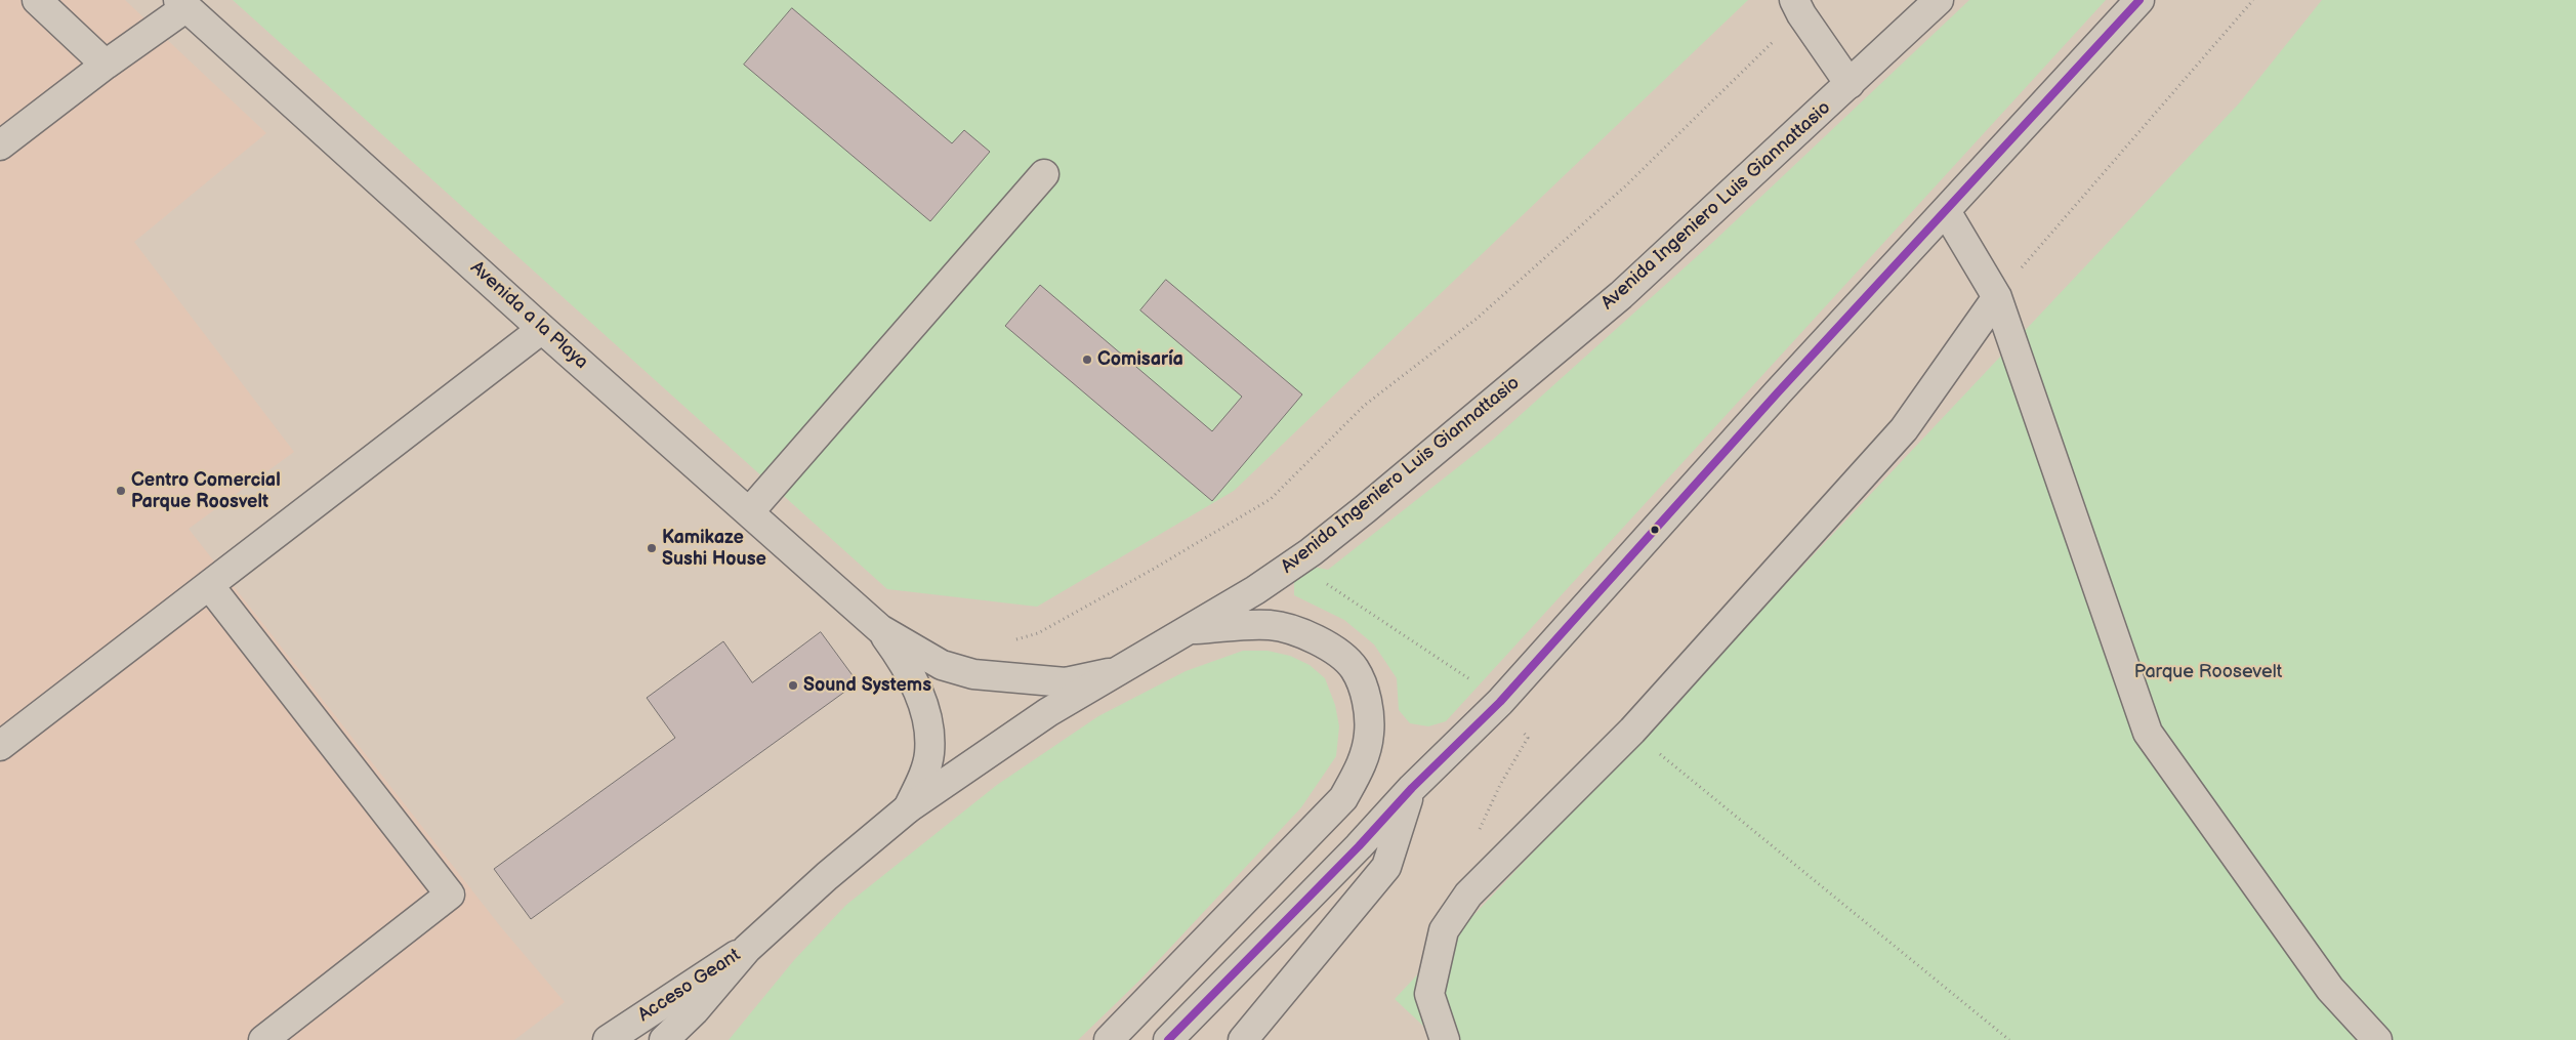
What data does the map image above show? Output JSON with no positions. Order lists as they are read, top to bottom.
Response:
{
  "streets": {
    "main road": ["Avenida Ingeniero Luis Giannattasio", "Avenida a la Playa", "Acceso Geant"]
  },
  "crossings": [
    ["Avenida Ingeniero Luis Giannattasio", "Acceso Geant"]
  ],
  "parks": ["Parque Roosevelt"],
  "places": [
    "Comisaría",
    "Centro Comercial Parque Roosvelt",
    "Kamikaze Sushi House",
    "Sound Systems"
  ]
}
